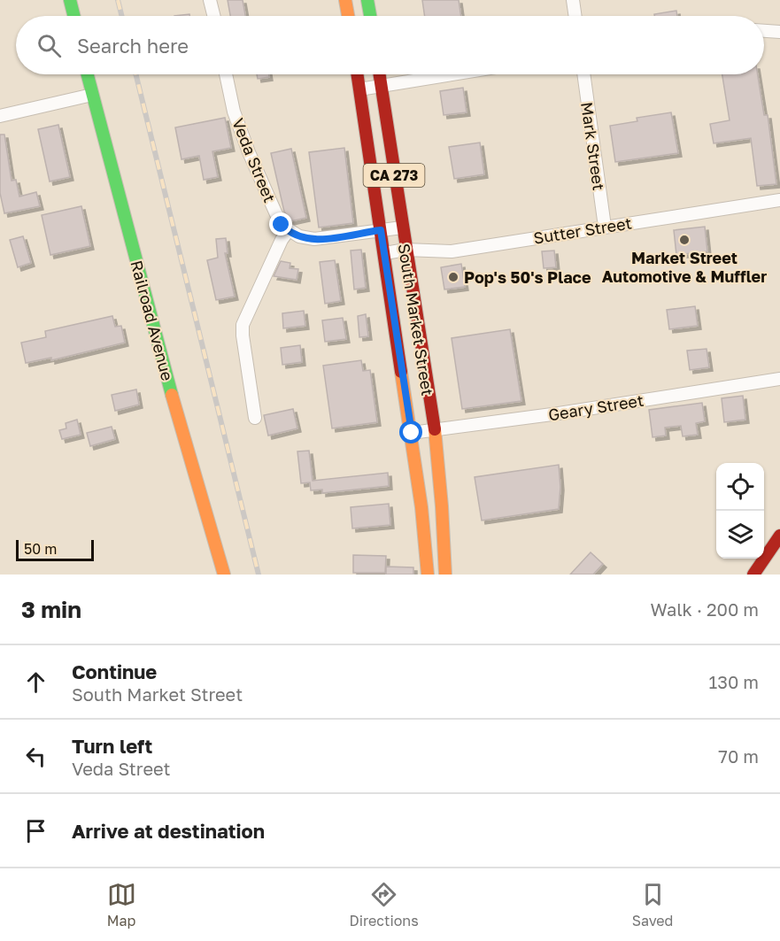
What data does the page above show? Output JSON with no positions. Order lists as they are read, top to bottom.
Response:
{
  "streets": {
    "main road": ["CA 273", "South Market Street", "Railroad Avenue"],
    "street": [
      "Mark Street",
      "Veda Street",
      "Sutter Street",
      "Geary Street"
    ]
  },
  "crossings": [
    ["Mark Street", "Sutter Street"],
    ["Sutter Street", "South Market Street"],
    ["South Market Street", "Geary Street"]
  ],
  "places": ["Market Street Automotive & Muffler", "Pop's 50's Place"],
  "scale_bar": "50 m",
  "page": {
    "search": "Search here",
    "scale": "50 m",
    "heading": ["3 min", "Walk · 200 m"],
    "list": [
      ["Continue", "South Market Street", "130 m"],
      ["Turn left", "Veda Street", "70 m"],
      "Arrive at destination"
    ],
    "nav": ["Map", "Directions", "Saved"]
  }
}
